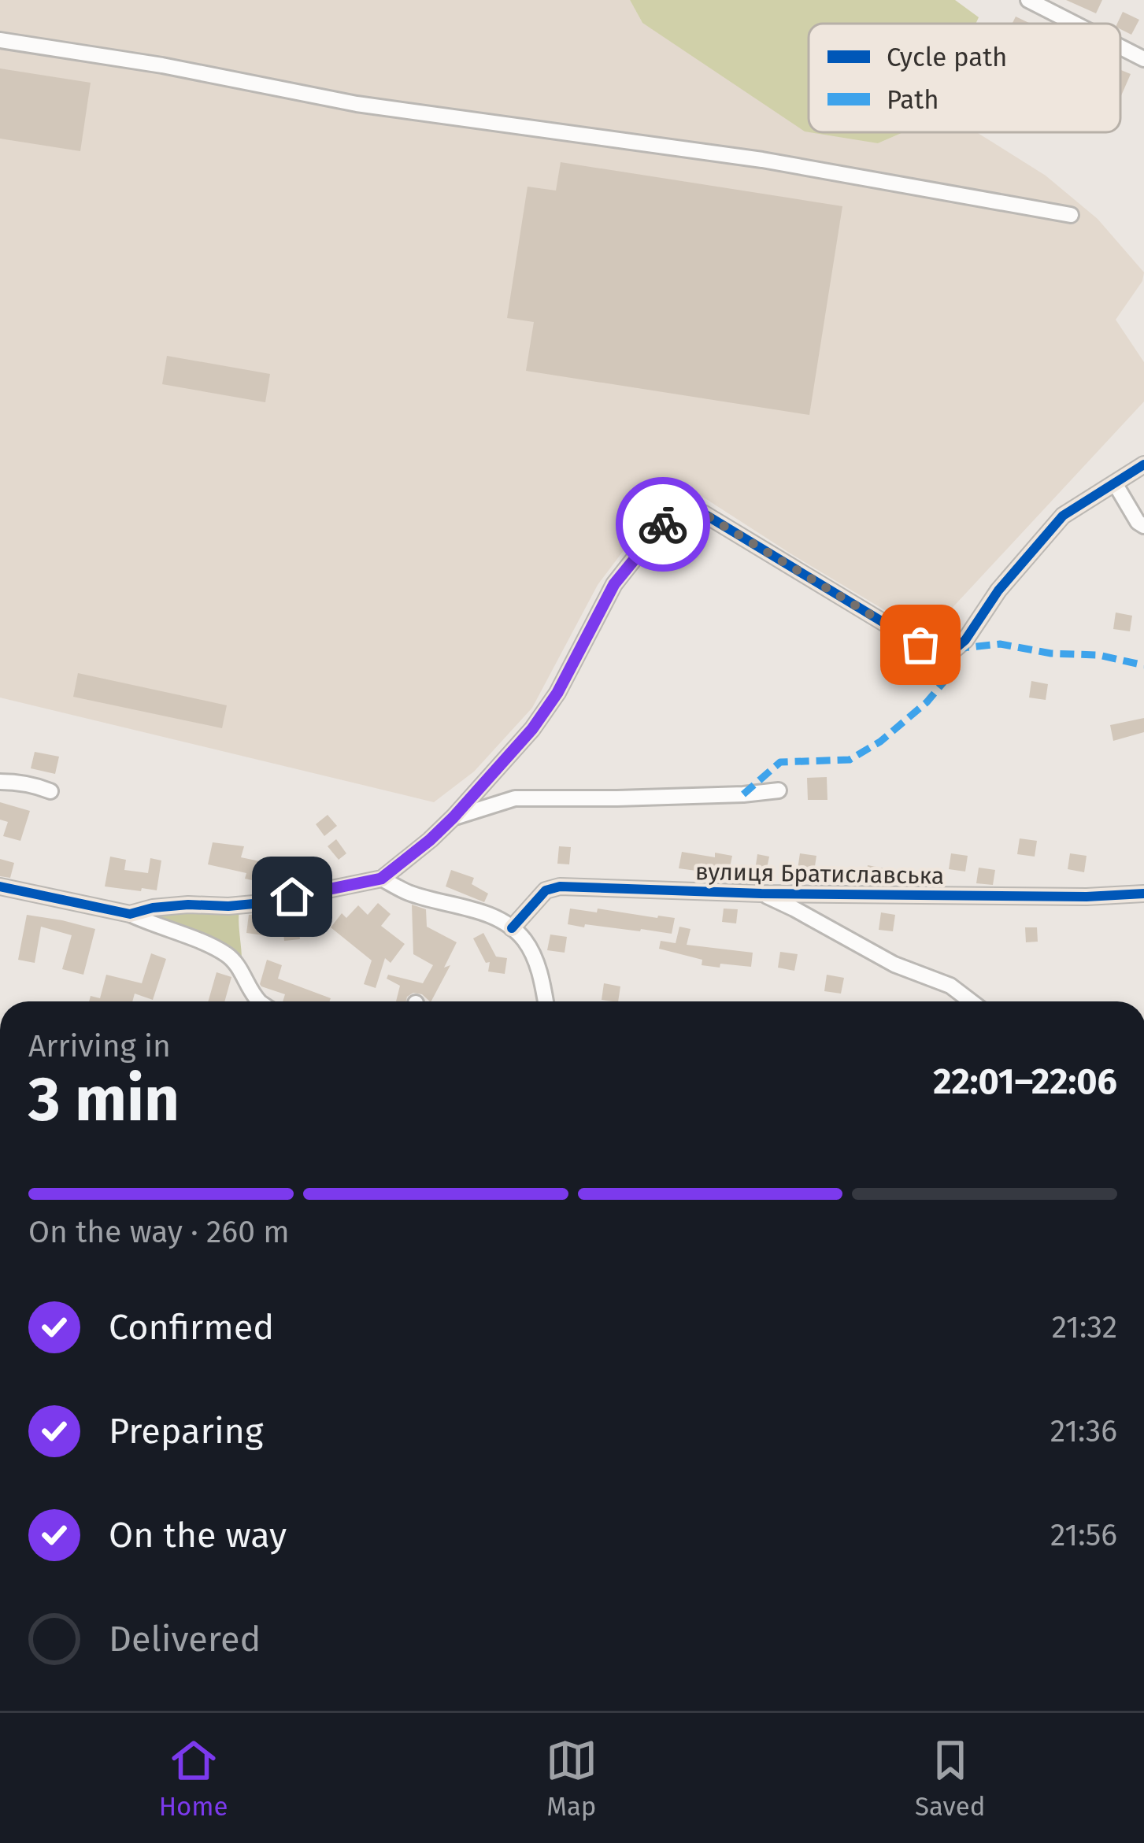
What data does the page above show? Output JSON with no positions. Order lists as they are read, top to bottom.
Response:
{
  "streets": {
    "street": ["вулиця Братиславська"]
  },
  "legend": ["Cycle path", "Path"],
  "page": {
    "heading": ["3 min", "Arriving in", "22:01–22:06"],
    "bar": "On the way · 260 m",
    "list": [
      ["Confirmed", "21:32"],
      ["Preparing", "21:36"],
      ["On the way", "21:56"],
      "Delivered"
    ],
    "tabs": ["Home", "Map", "Saved"]
  }
}
